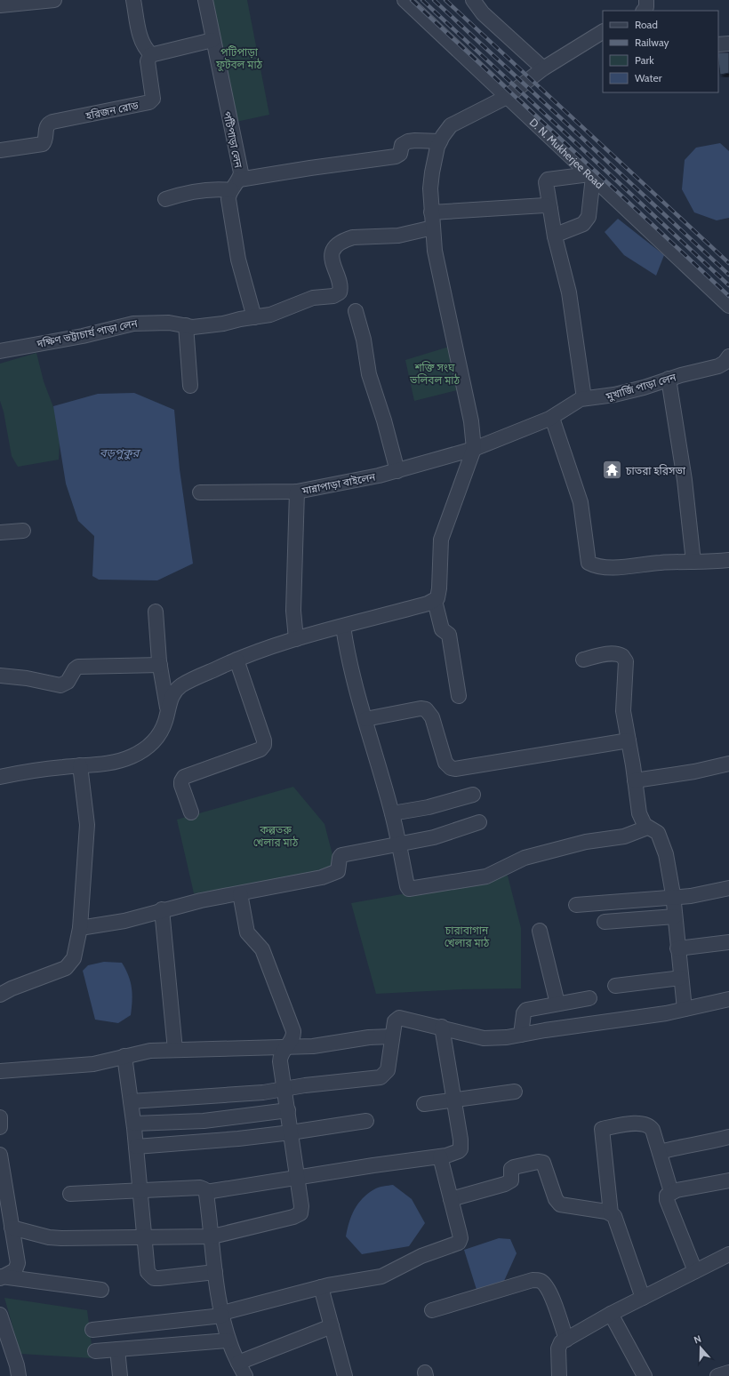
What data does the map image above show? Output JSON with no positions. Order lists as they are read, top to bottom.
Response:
{
  "streets": {
    "street": [
      "হরিজন রোড",
      "পটিপাড়া লেন",
      "D. N. Mukherjee Road",
      "দক্ষিণ ভট্টাচার্য পাড়া লেন",
      "মুখার্জি পাড়া লেন",
      "মান্নাপাড়া বাইলেন"
    ]
  },
  "crossings": [
    ["পটিপাড়া লেন", "দক্ষিণ ভট্টাচার্য পাড়া লেন"],
    ["মুখার্জি পাড়া লেন", "মান্নাপাড়া বাইলেন"]
  ],
  "water": ["বড়পুকুর"],
  "parks": [
    "পটিপাড়া ফুটবল মাঠ",
    "শক্তি সংঘ ভলিবল মাঠ",
    "কল্পতরু খেলার মাঠ",
    "চারাবাগান খেলার মাঠ"
  ],
  "places": {
    "temple": ["চাতরা হরিসভা"]
  },
  "legend": [
    "Road",
    "Railway",
    "Park",
    "Water"
  ],
  "north": "top"
}
